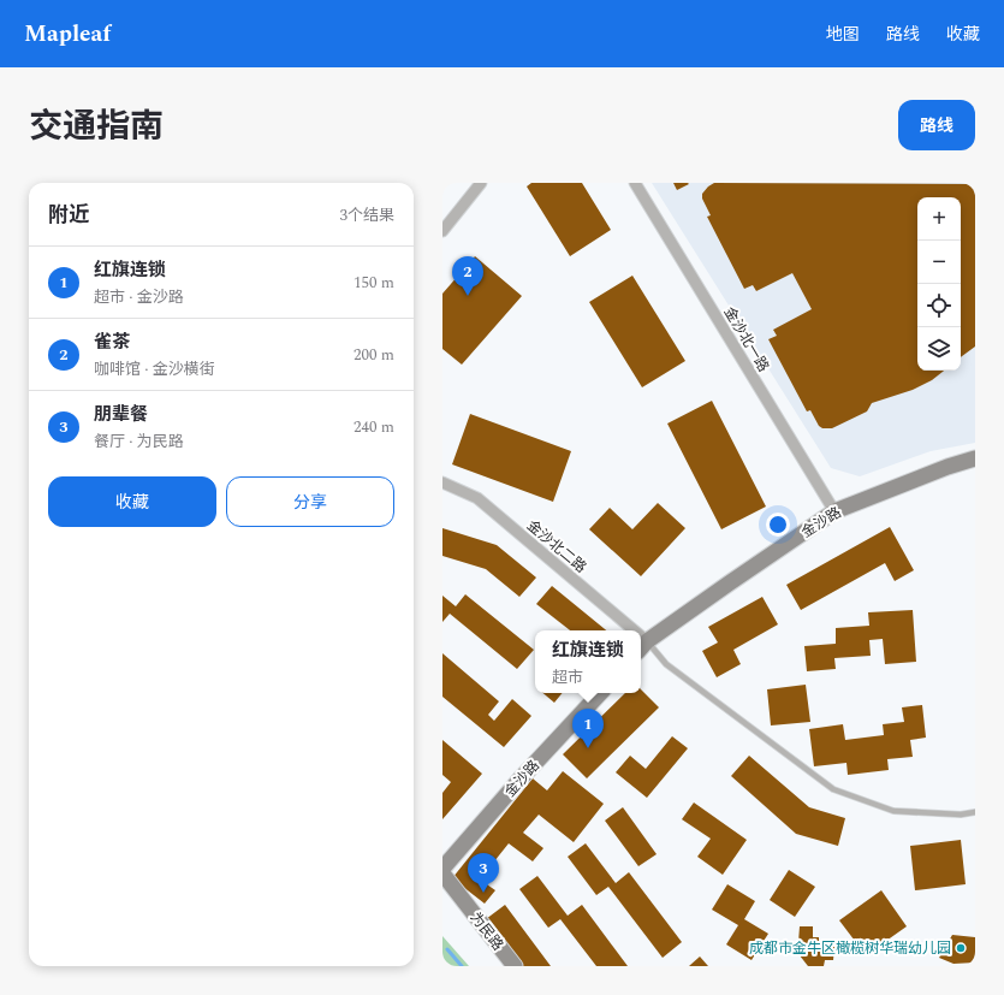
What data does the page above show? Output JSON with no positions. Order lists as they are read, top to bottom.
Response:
{
  "streets": {
    "street": [
      "金沙北一路",
      "金沙路",
      "金沙北二路",
      "为民路"
    ]
  },
  "crossings": [
    ["金沙北一路", "金沙路"]
  ],
  "places": ["成都市金牛区橄榄树华瑞幼儿园"],
  "page": {
    "header": "Mapleaf",
    "nav": ["地图", "路线", "收藏"],
    "title": "交通指南",
    "buttons": [
      "路线",
      ["收藏", "分享"]
    ],
    "heading": ["附近", "3个结果"],
    "map_buttons": ["+", "−"],
    "list": [
      {
        "mark": "1",
        "name": "红旗连锁",
        "note": "超市 · 金沙路",
        "value": "150 m"
      },
      {
        "mark": "2",
        "name": "雀茶",
        "note": "咖啡馆 · 金沙横街",
        "value": "200 m"
      },
      {
        "mark": "3",
        "name": "朋辈餐",
        "note": "餐厅 · 为民路",
        "value": "240 m"
      }
    ],
    "pins": ["2", "1", "3"],
    "popup": ["红旗连锁", "超市"]
  }
}
